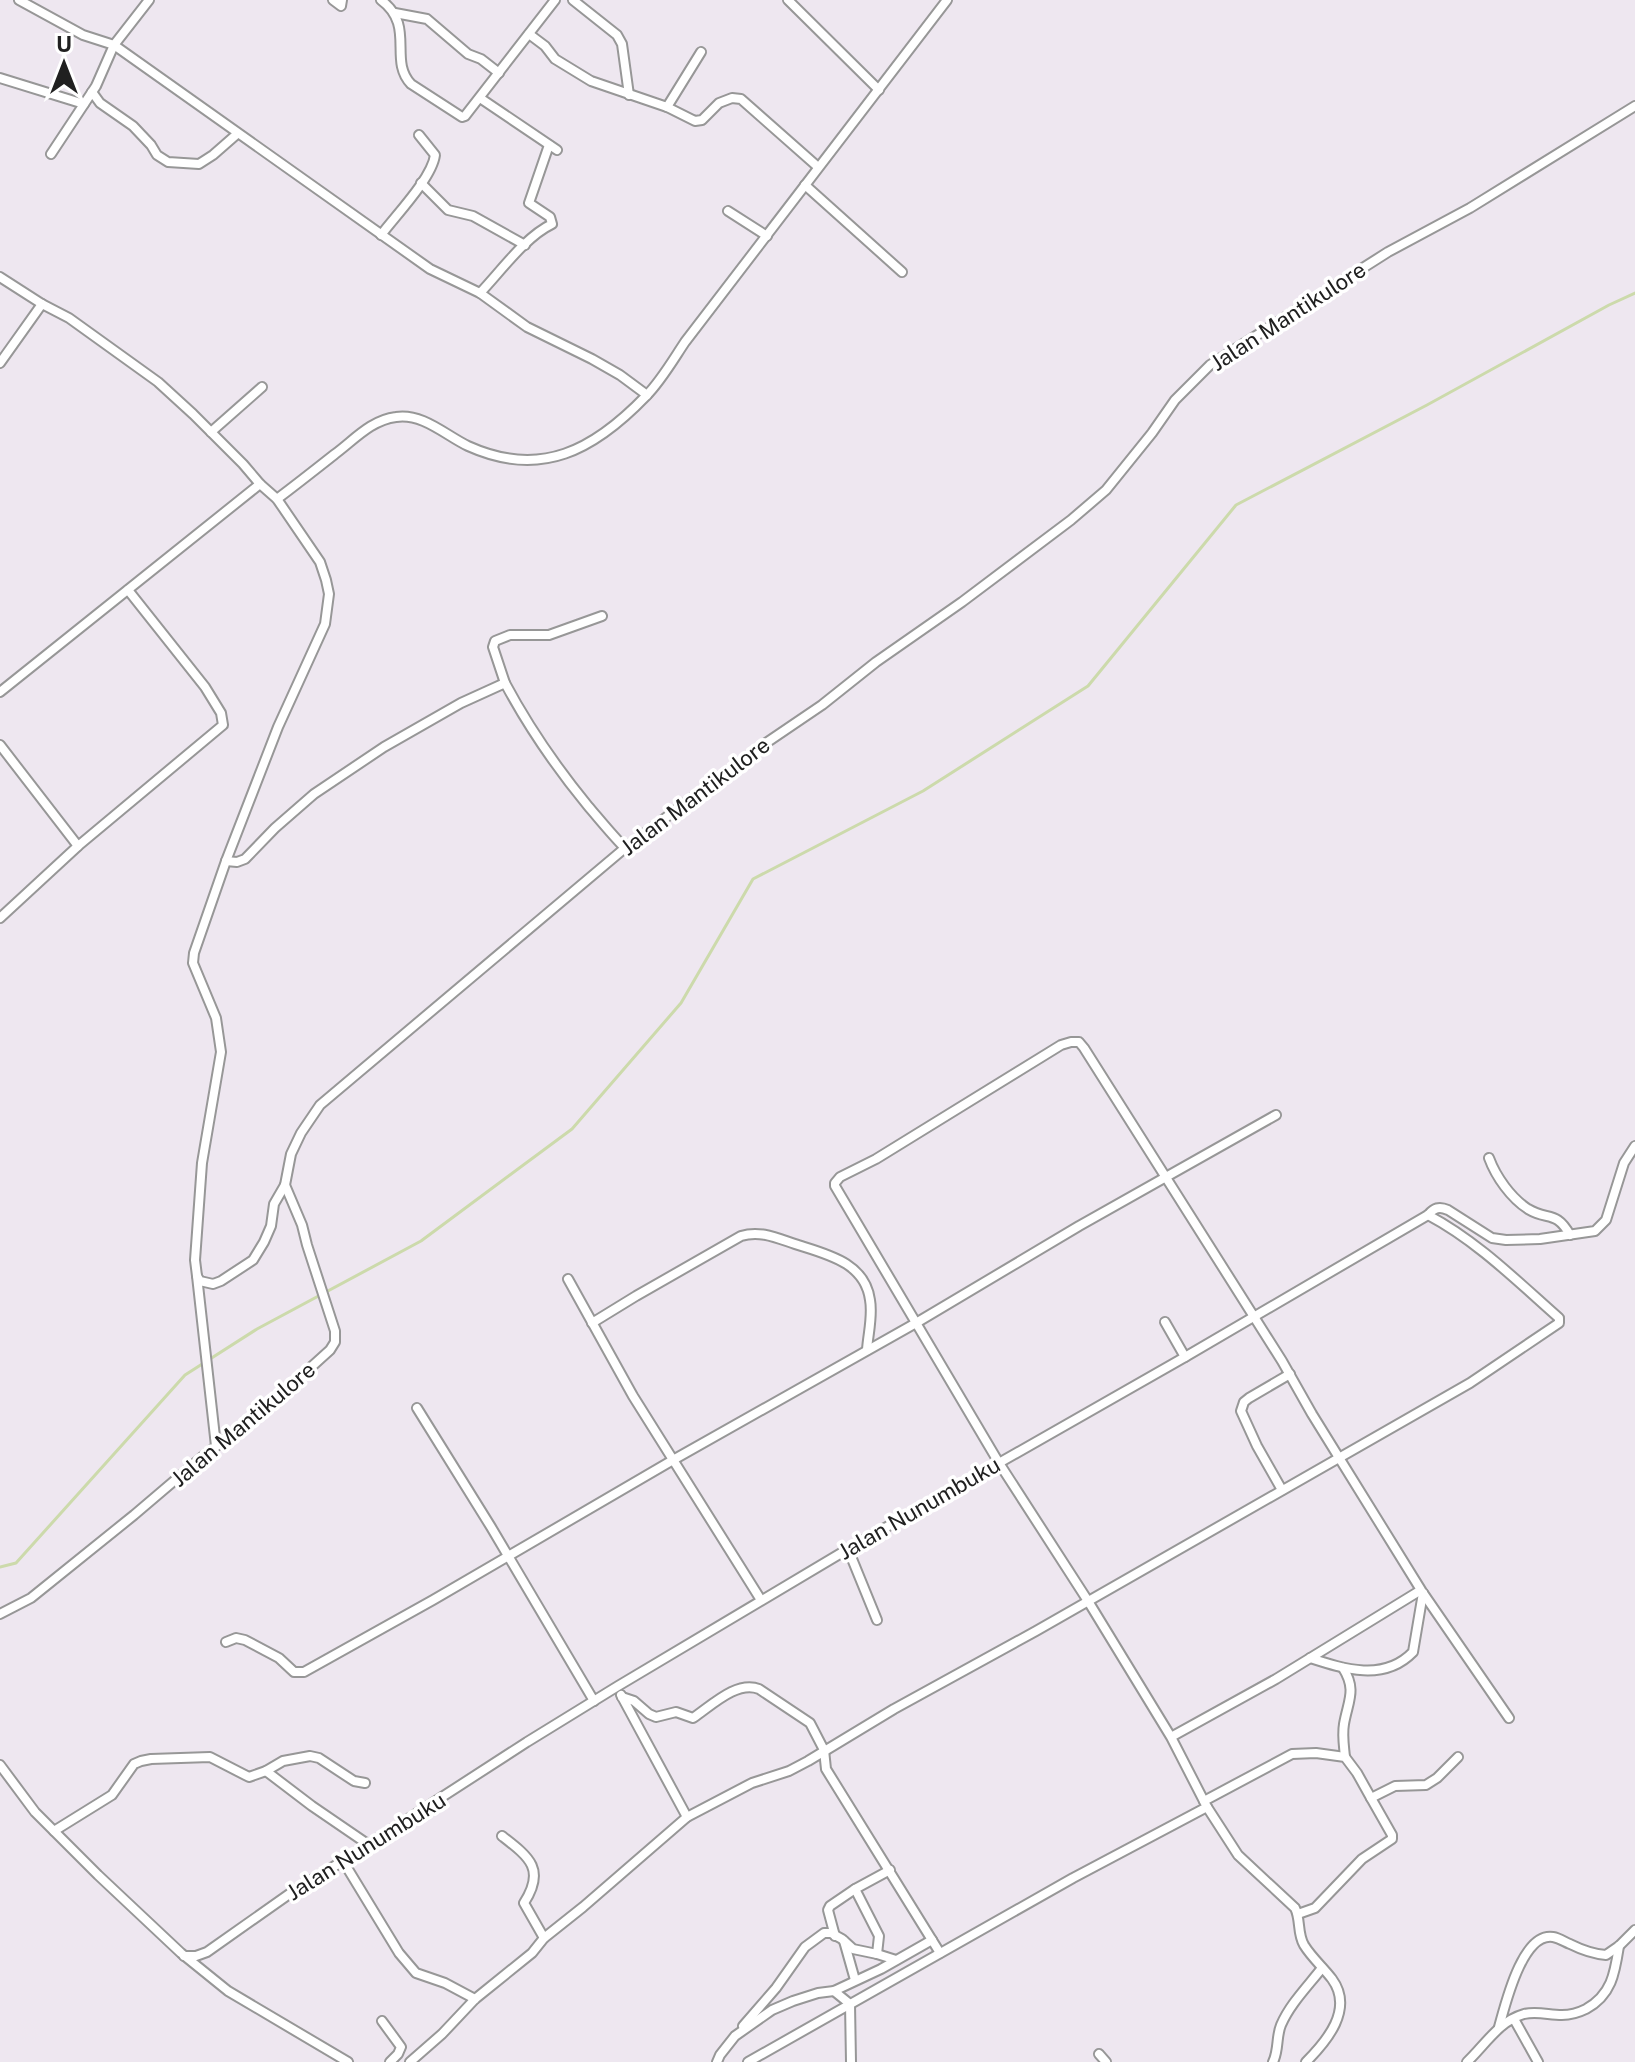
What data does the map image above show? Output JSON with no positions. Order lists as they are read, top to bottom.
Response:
{
  "streets": {
    "street": ["Jalan Mantikulore", "Jalan Nunumbuku"]
  },
  "north": "top"
}
